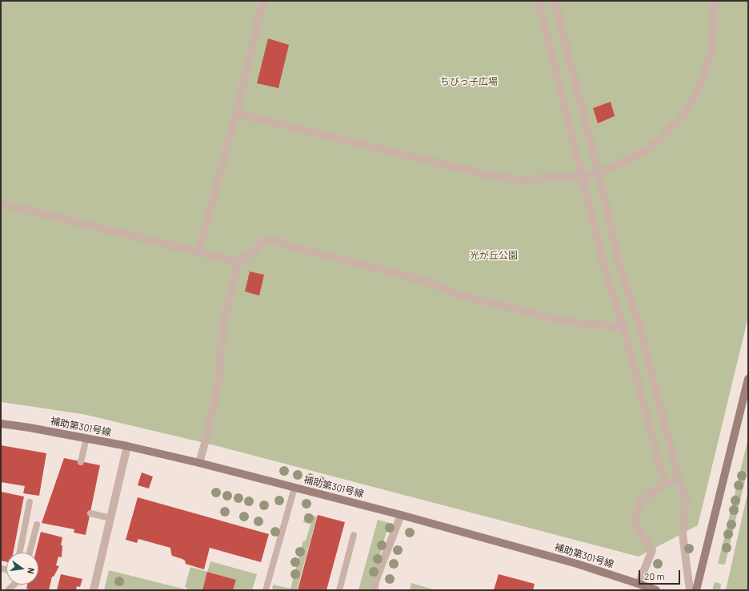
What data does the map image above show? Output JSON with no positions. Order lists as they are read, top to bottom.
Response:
{
  "streets": {
    "street": ["補助第301号線"]
  },
  "parks": ["ちびっ子広場", "光が丘公園"],
  "scale_bar": "20 m",
  "north": "right"
}
